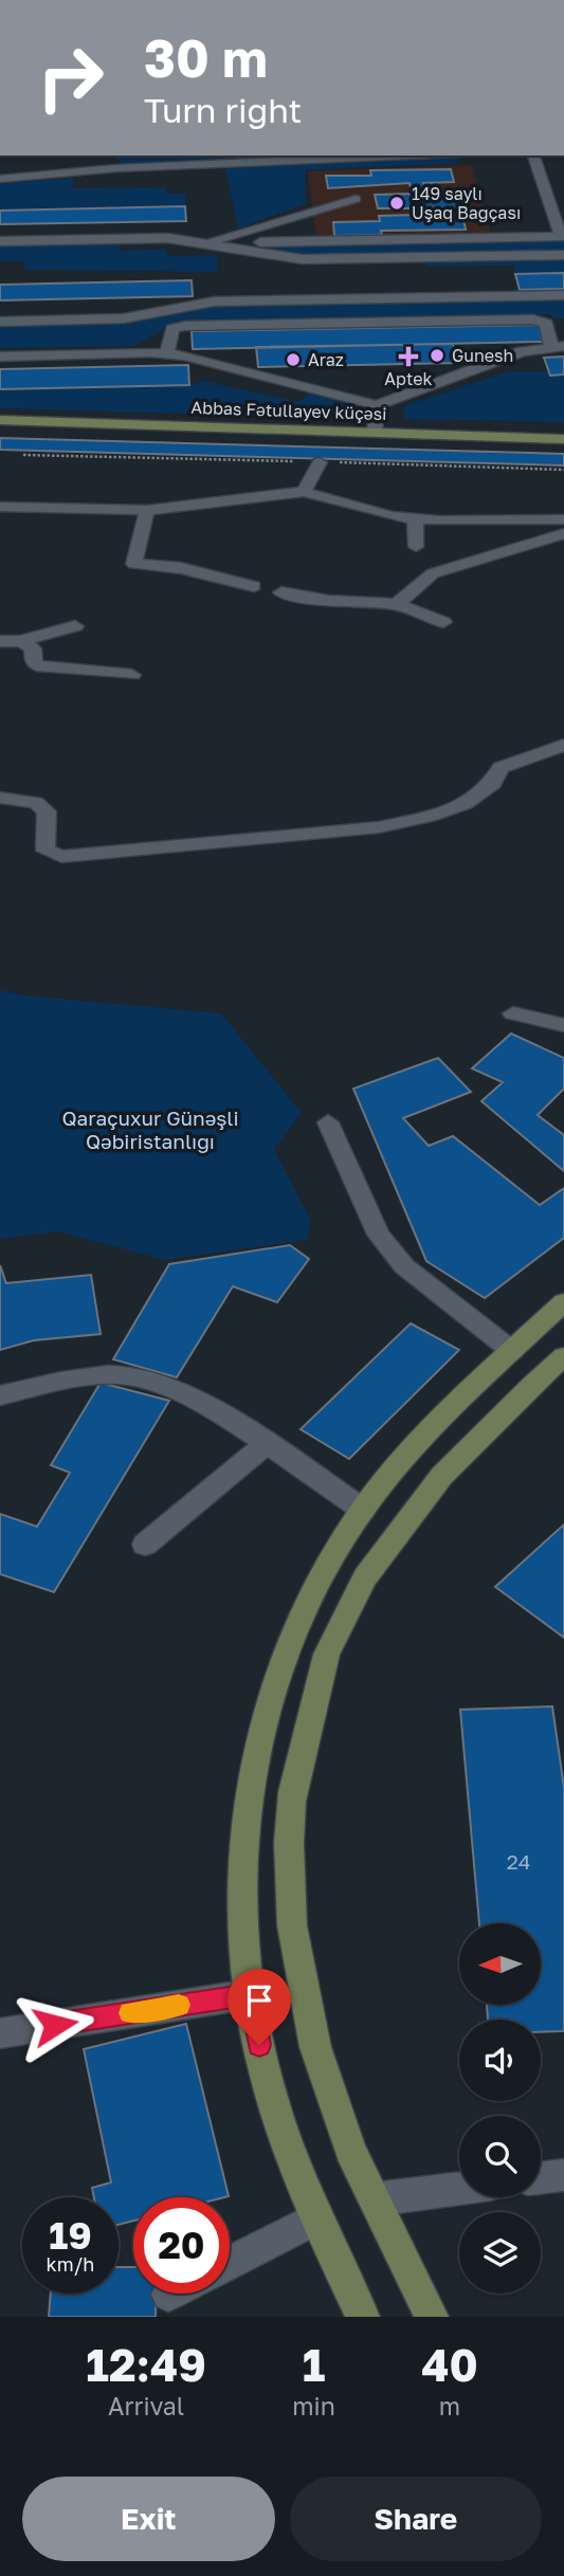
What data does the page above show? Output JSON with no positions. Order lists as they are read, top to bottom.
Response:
{
  "streets": {
    "main road": ["Abbas Fətullayev küçəsi"]
  },
  "parks": ["Qaraçuxur Günəşli Qəbiristanlığı"],
  "places": {
    "other": ["149 saylı Uşaq Bağçası", "Gunesh", "Araz"],
    "health": ["Aptek"]
  },
  "house_numbers": ["24"],
  "north": "left",
  "page": {
    "turn": ["30 m", "Turn right"],
    "speed": "19 km/h",
    "limit": "20",
    "eta": [
      "12:49",
      "Arrival",
      "1",
      "min",
      "40",
      "m"
    ],
    "buttons": ["Exit", "Share"]
  }
}
